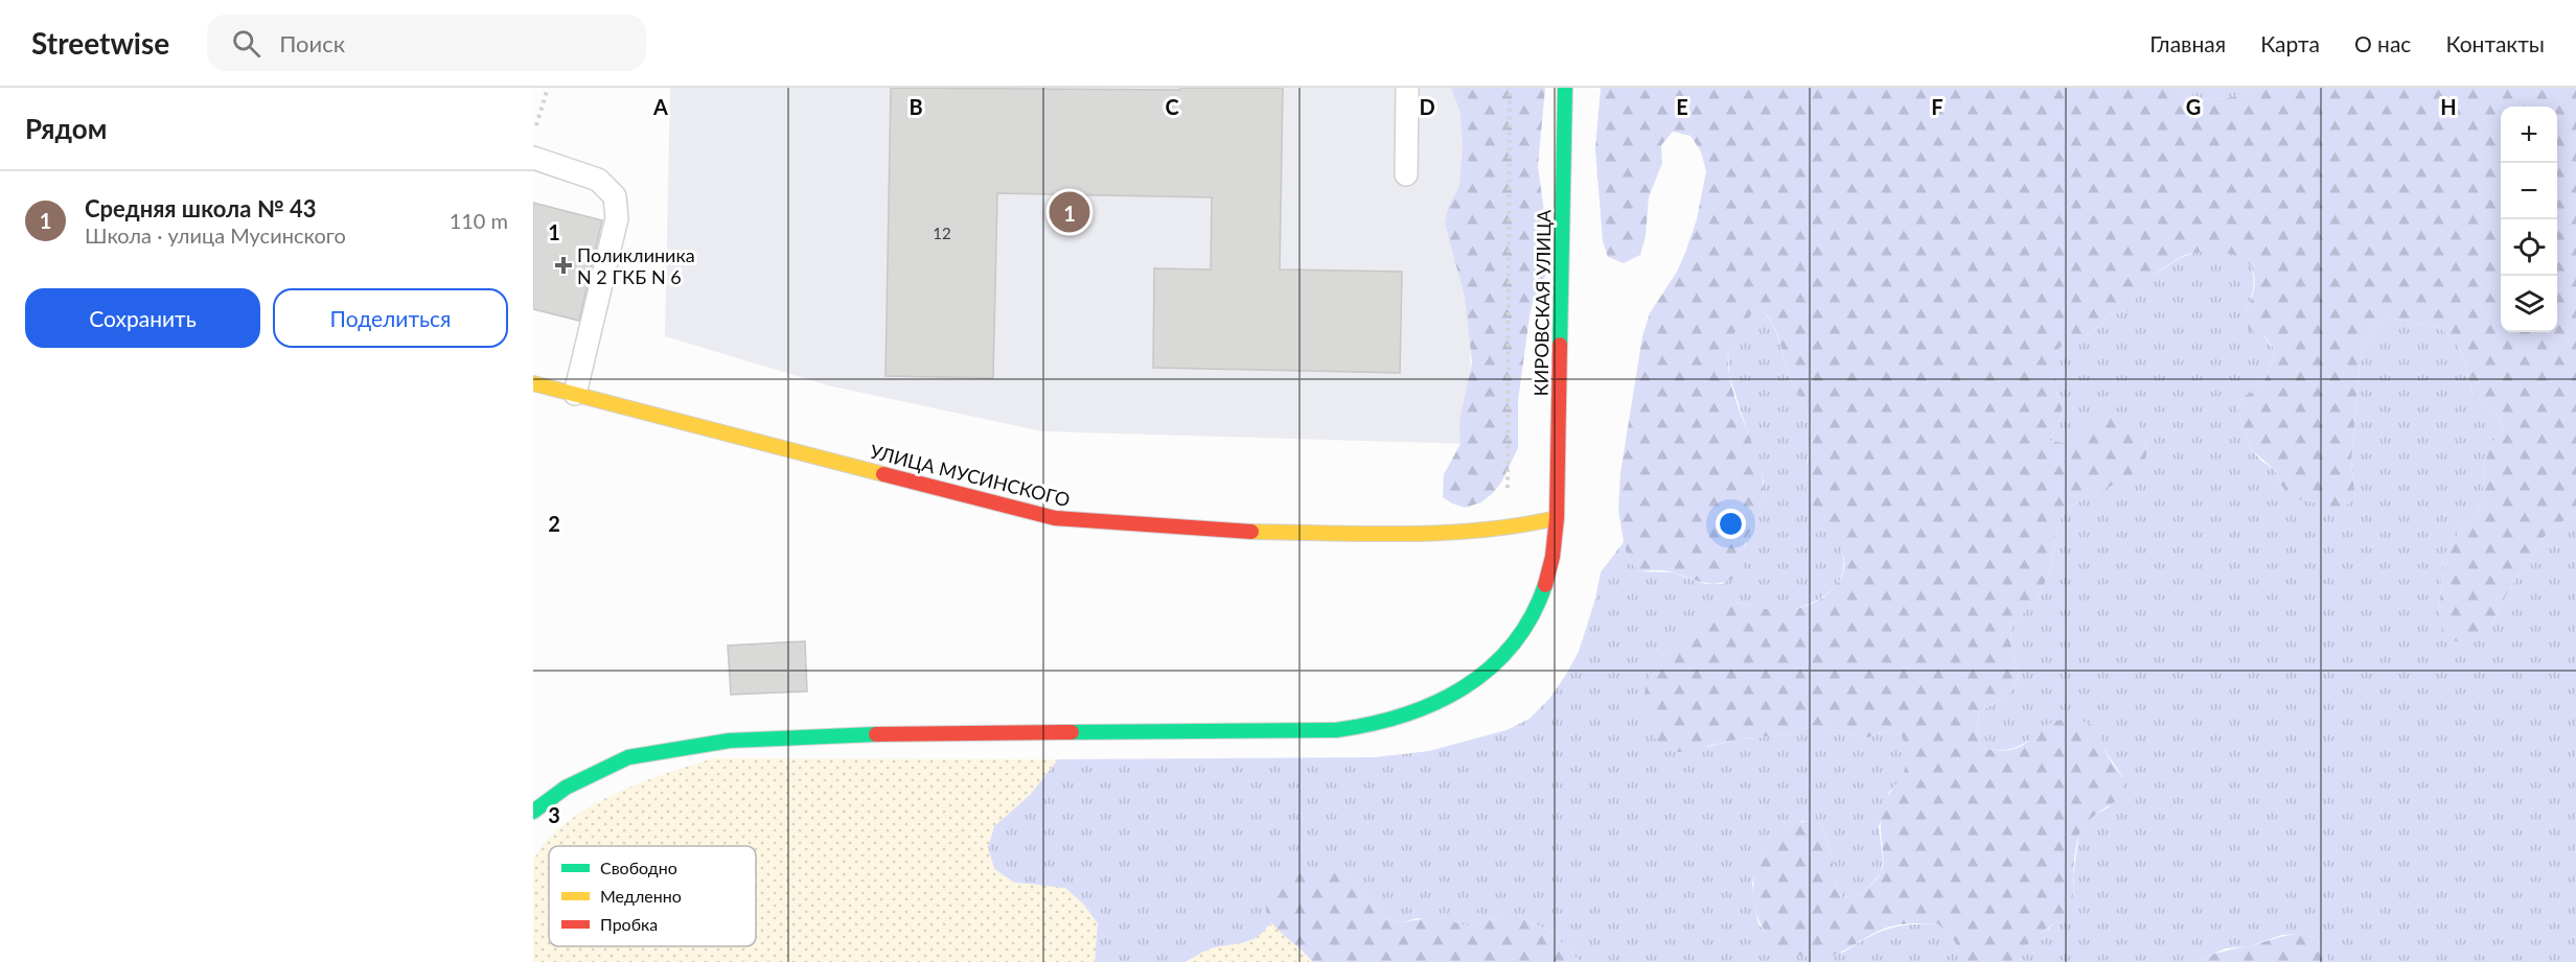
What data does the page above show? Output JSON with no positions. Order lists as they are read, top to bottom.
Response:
{
  "streets": {
    "street": ["КИРОВСКАЯ УЛИЦА", "УЛИЦА МУСИНСКОГО"]
  },
  "crossings": [
    ["КИРОВСКАЯ УЛИЦА", "УЛИЦА МУСИНСКОГО"]
  ],
  "places": {
    "health": ["Поликлиника N 2 ГКБ N 6"]
  },
  "house_numbers": ["12"],
  "legend": ["Свободно", "Медленно", "Пробка"],
  "page": {
    "header": "Streetwise",
    "search": "Поиск",
    "nav": [
      "Главная",
      "Карта",
      "О нас",
      "Контакты"
    ],
    "heading": "Рядом",
    "map_buttons": ["+", "−"],
    "list": [
      {
        "mark": "1",
        "name": "Средняя школа № 43",
        "note": "Школа · улица Мусинского",
        "value": "110 m"
      }
    ],
    "pins": "1",
    "buttons": ["Сохранить", "Поделиться"]
  },
  "grid": {
    "columns": [
      "A",
      "B",
      "C",
      "D",
      "E",
      "F",
      "G",
      "H"
    ],
    "rows": ["1", "2", "3"]
  }
}
